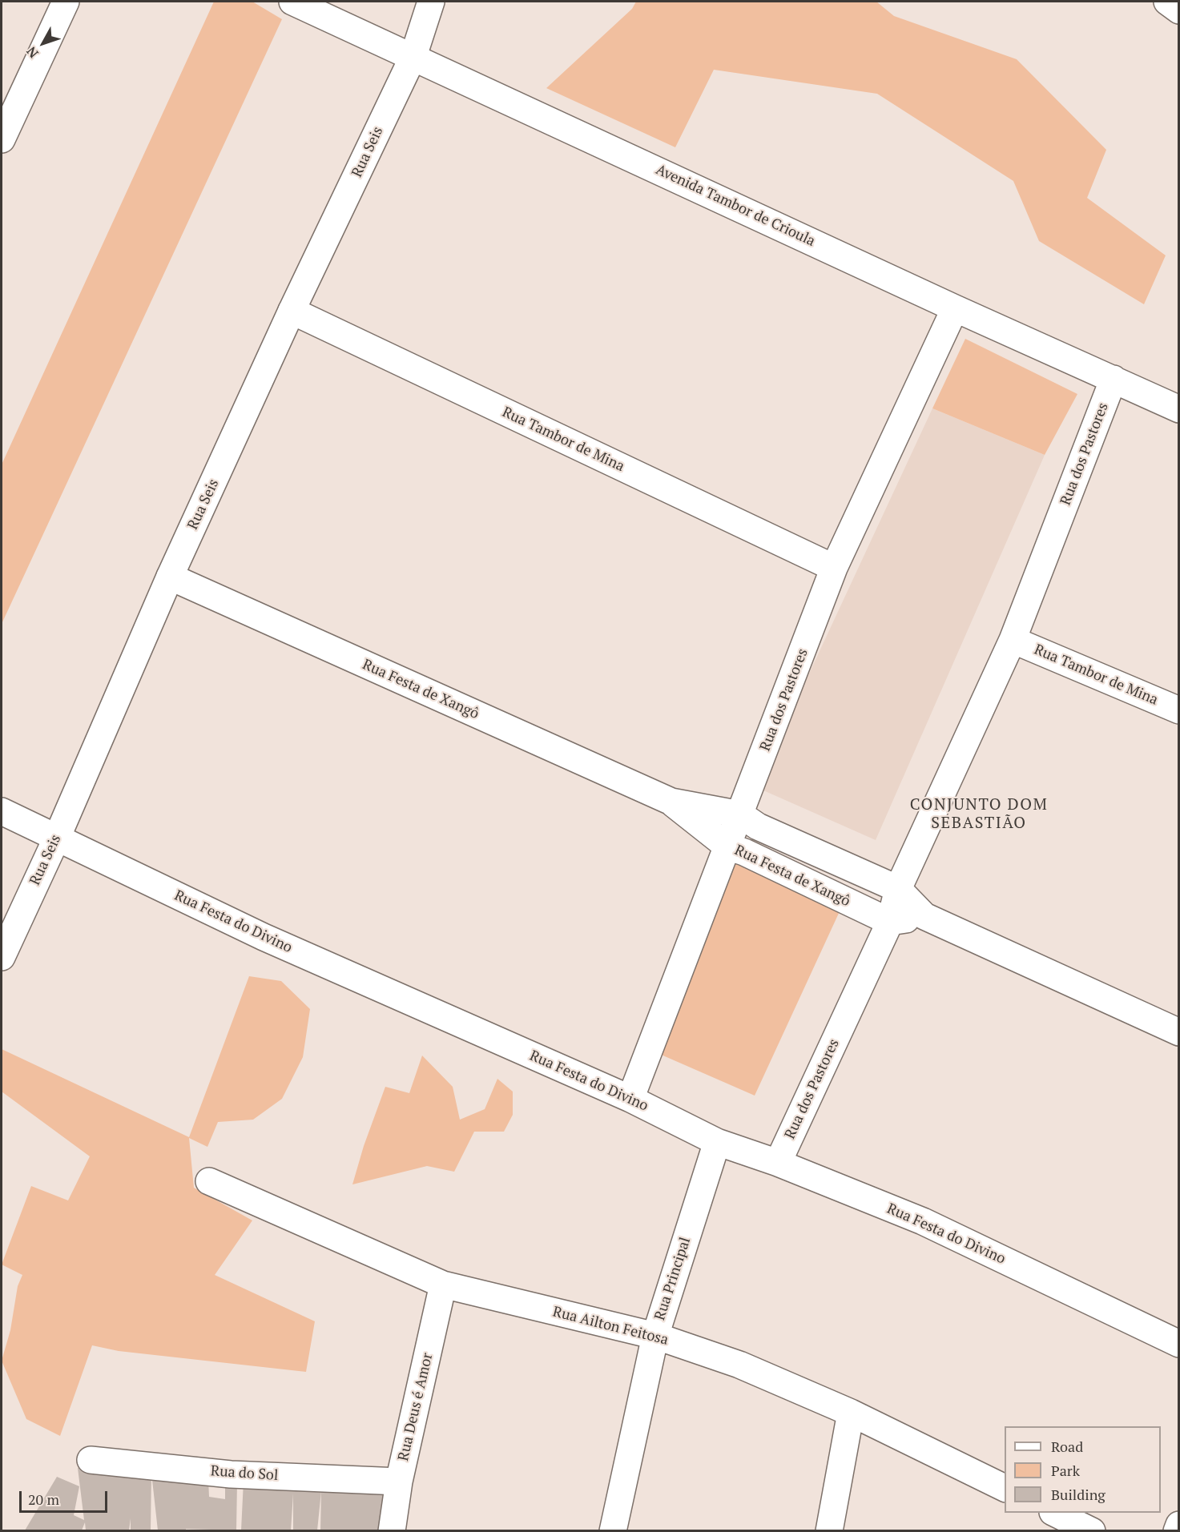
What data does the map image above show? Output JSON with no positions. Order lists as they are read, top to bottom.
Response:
{
  "streets": {
    "street": [
      "Rua Seis",
      "Avenida Tambor de Crioula",
      "Rua Tambor de Mina",
      "Rua dos Pastores",
      "Rua Festa de Xangô",
      "Rua Festa do Divino",
      "Rua Principal",
      "Rua Ailton Feitosa",
      "Rua Deus é Amor",
      "Rua do Sol"
    ]
  },
  "crossings": [
    ["Rua Seis", "Avenida Tambor de Crioula"],
    ["Rua Seis", "Rua Tambor de Mina"],
    ["Rua Seis", "Rua Festa de Xangô"],
    ["Rua Seis", "Rua Festa do Divino"],
    ["Avenida Tambor de Crioula", "Rua dos Pastores"],
    ["Rua Tambor de Mina", "Rua dos Pastores"],
    ["Rua dos Pastores", "Rua Festa de Xangô"],
    ["Rua dos Pastores", "Rua Festa do Divino"],
    ["Rua Festa do Divino", "Rua Principal"],
    ["Rua Principal", "Rua Ailton Feitosa"],
    ["Rua Ailton Feitosa", "Rua Deus é Amor"],
    ["Rua Deus é Amor", "Rua do Sol"]
  ],
  "districts": ["CONJUNTO DOM SEBASTIÃO"],
  "legend": ["Road", "Park", "Building"],
  "scale_bar": "20 m",
  "north": "bottom left"
}
